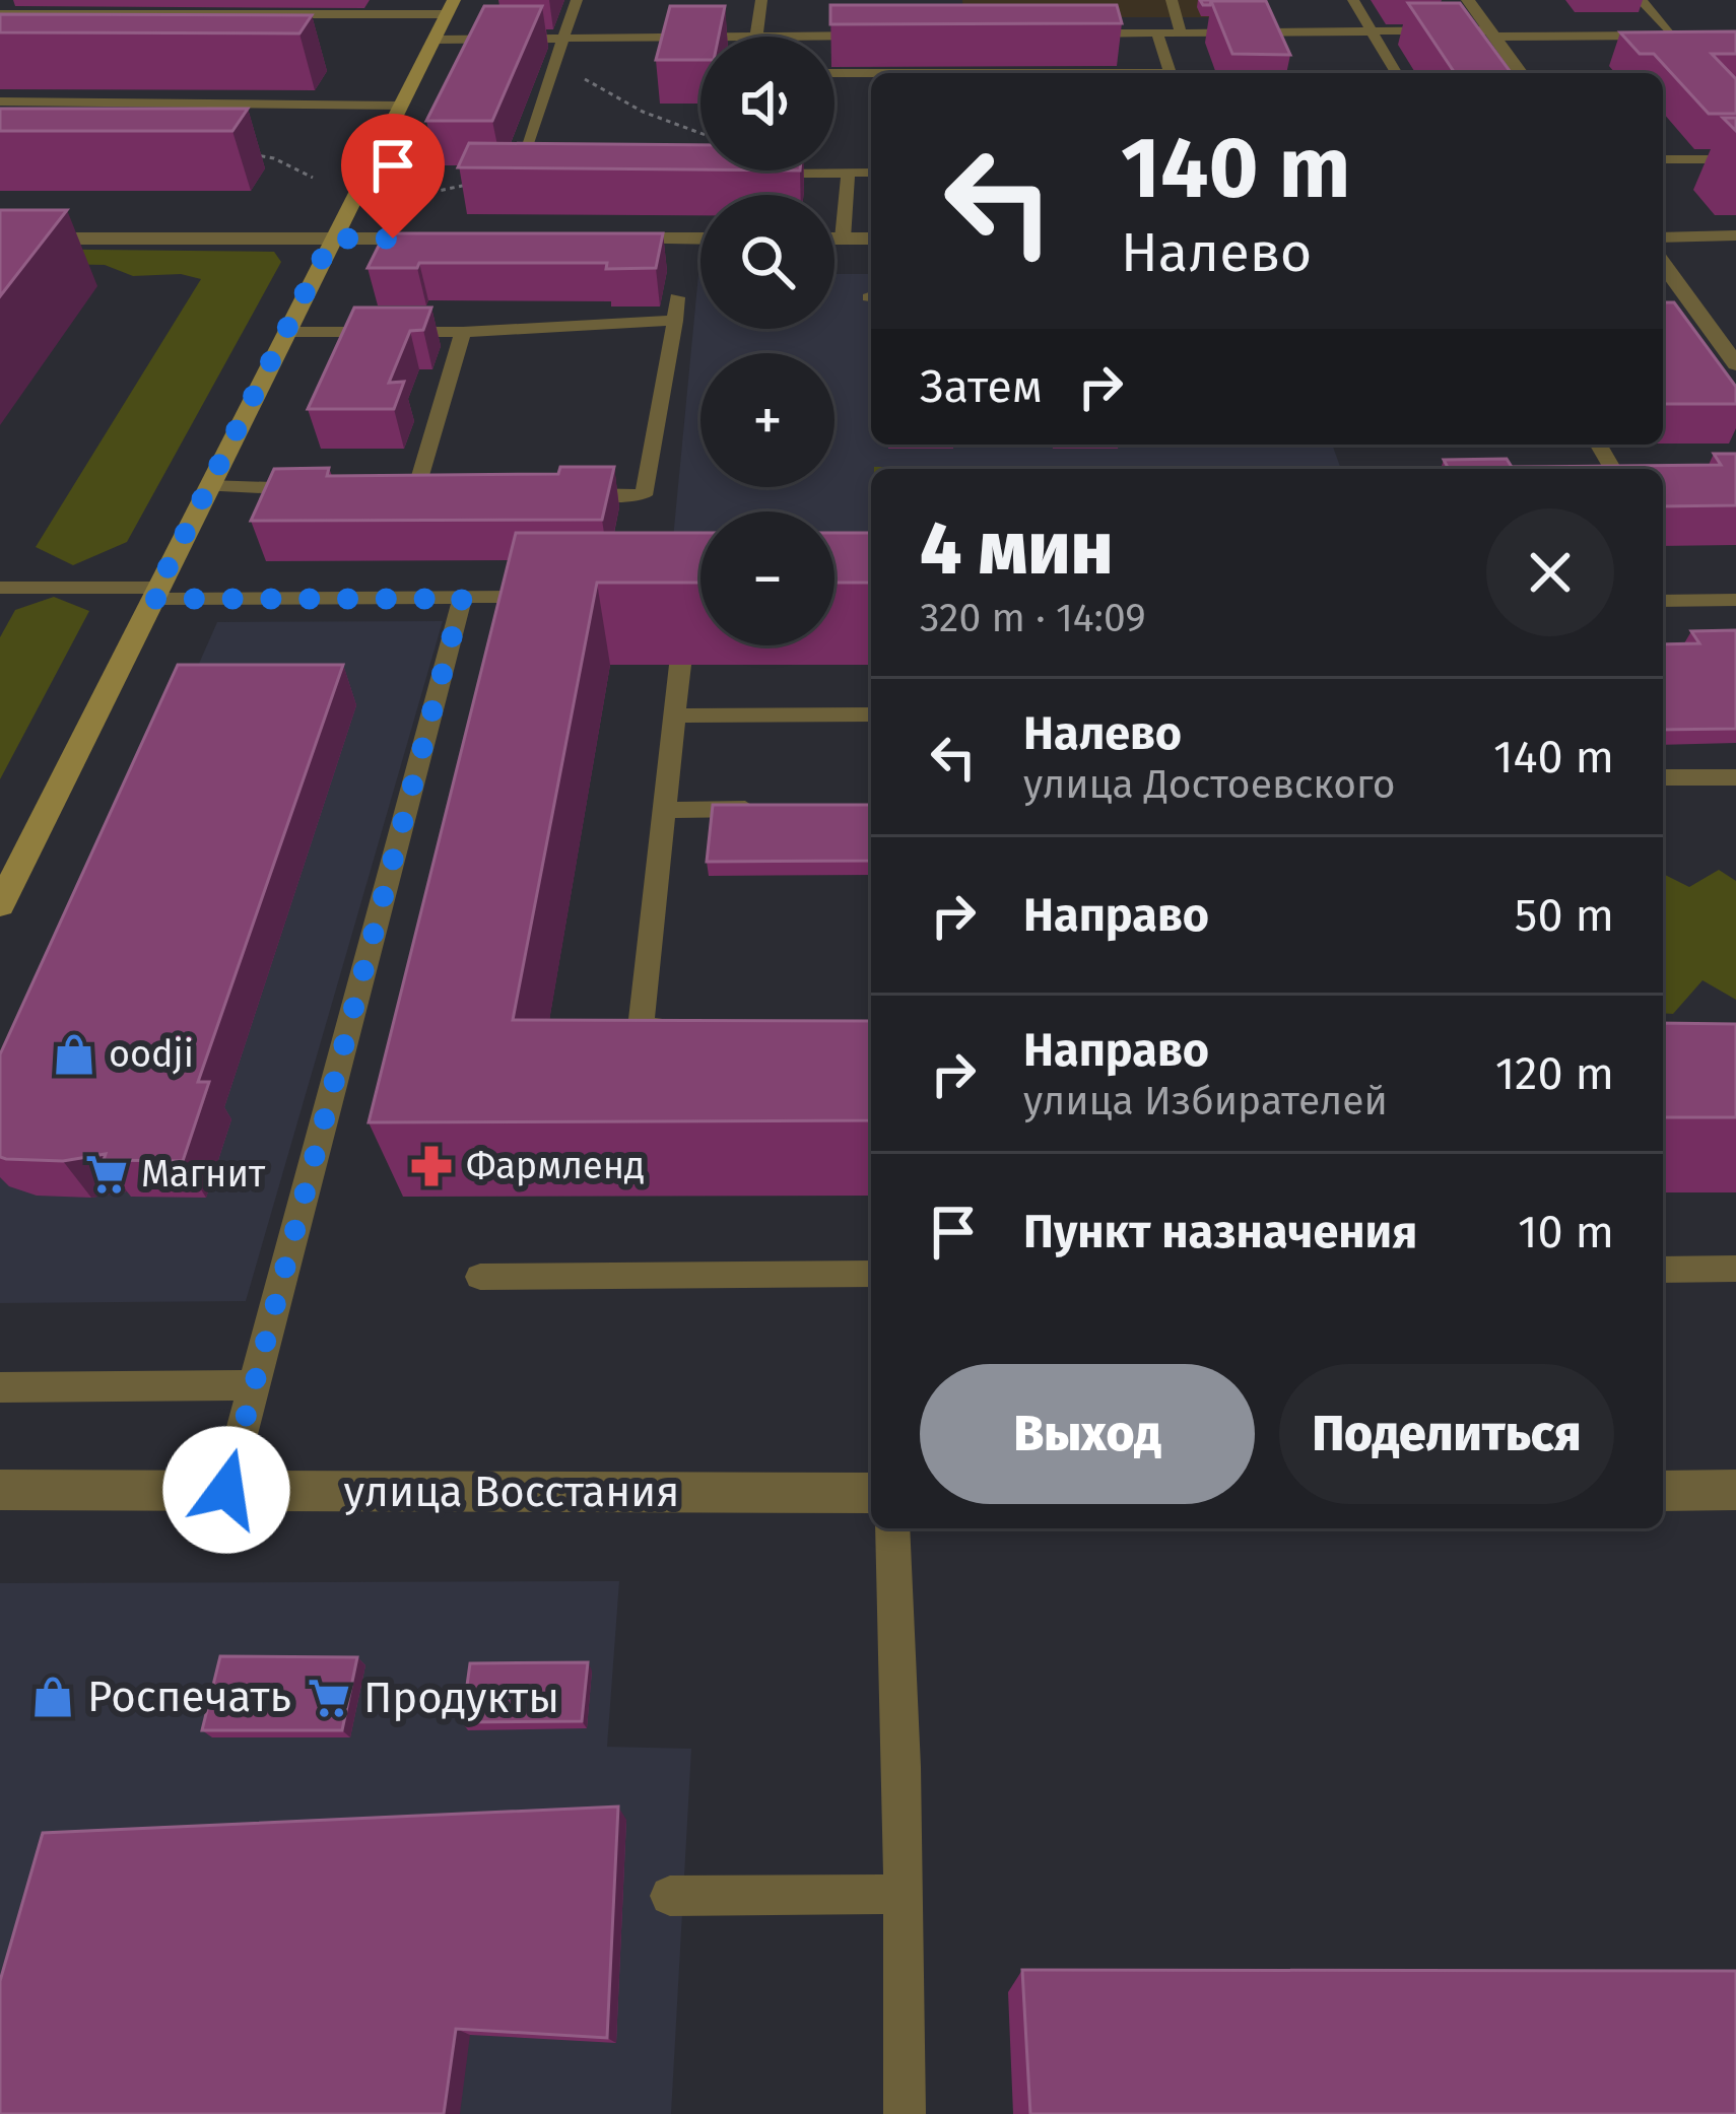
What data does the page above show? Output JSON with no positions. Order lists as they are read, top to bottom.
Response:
{
  "streets": {
    "street": ["улица Восстания"]
  },
  "places": {
    "shop": ["oodji", "Роспечать"],
    "pharmacy": ["Фармленд"],
    "supermarket": ["Магнит", "Продукты"]
  },
  "page": {
    "map_buttons": ["+", "−"],
    "turn": ["140 m", "Налево"],
    "then": "Затем",
    "heading": ["4 мин", "320 m · 14:09"],
    "list": [
      {
        "name": "Налево",
        "note": "улица Достоевского",
        "value": "140 m"
      },
      {
        "name": "Направо",
        "value": "50 m"
      },
      {
        "name": "Направо",
        "note": "улица Избирателей",
        "value": "120 m"
      },
      {
        "name": "Пункт назначения",
        "value": "10 m"
      }
    ],
    "buttons": ["Выход", "Поделиться"]
  }
}
